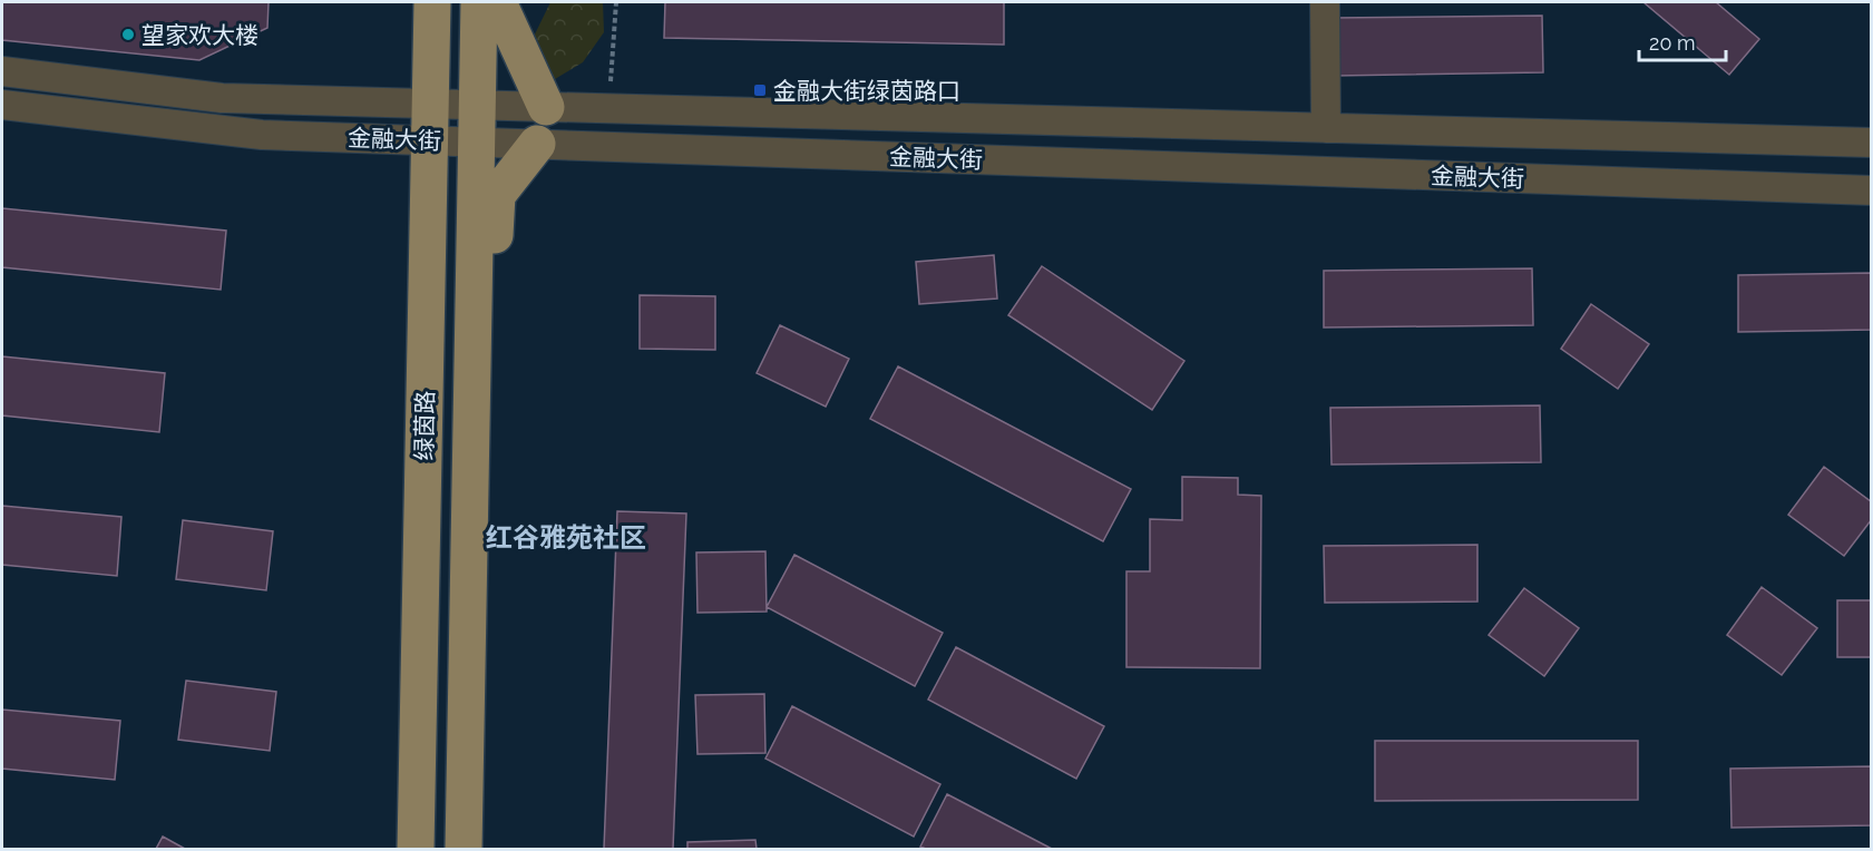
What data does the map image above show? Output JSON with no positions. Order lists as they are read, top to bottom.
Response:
{
  "streets": {
    "main road": ["绿茵路"],
    "street": ["金融大街"]
  },
  "crossings": [
    ["金融大街", "绿茵路"]
  ],
  "districts": ["红谷雅苑社区"],
  "places": {
    "other": ["望家欢大楼"],
    "transit": ["金融大街绿茵路口"]
  },
  "scale_bar": "20 m"
}
